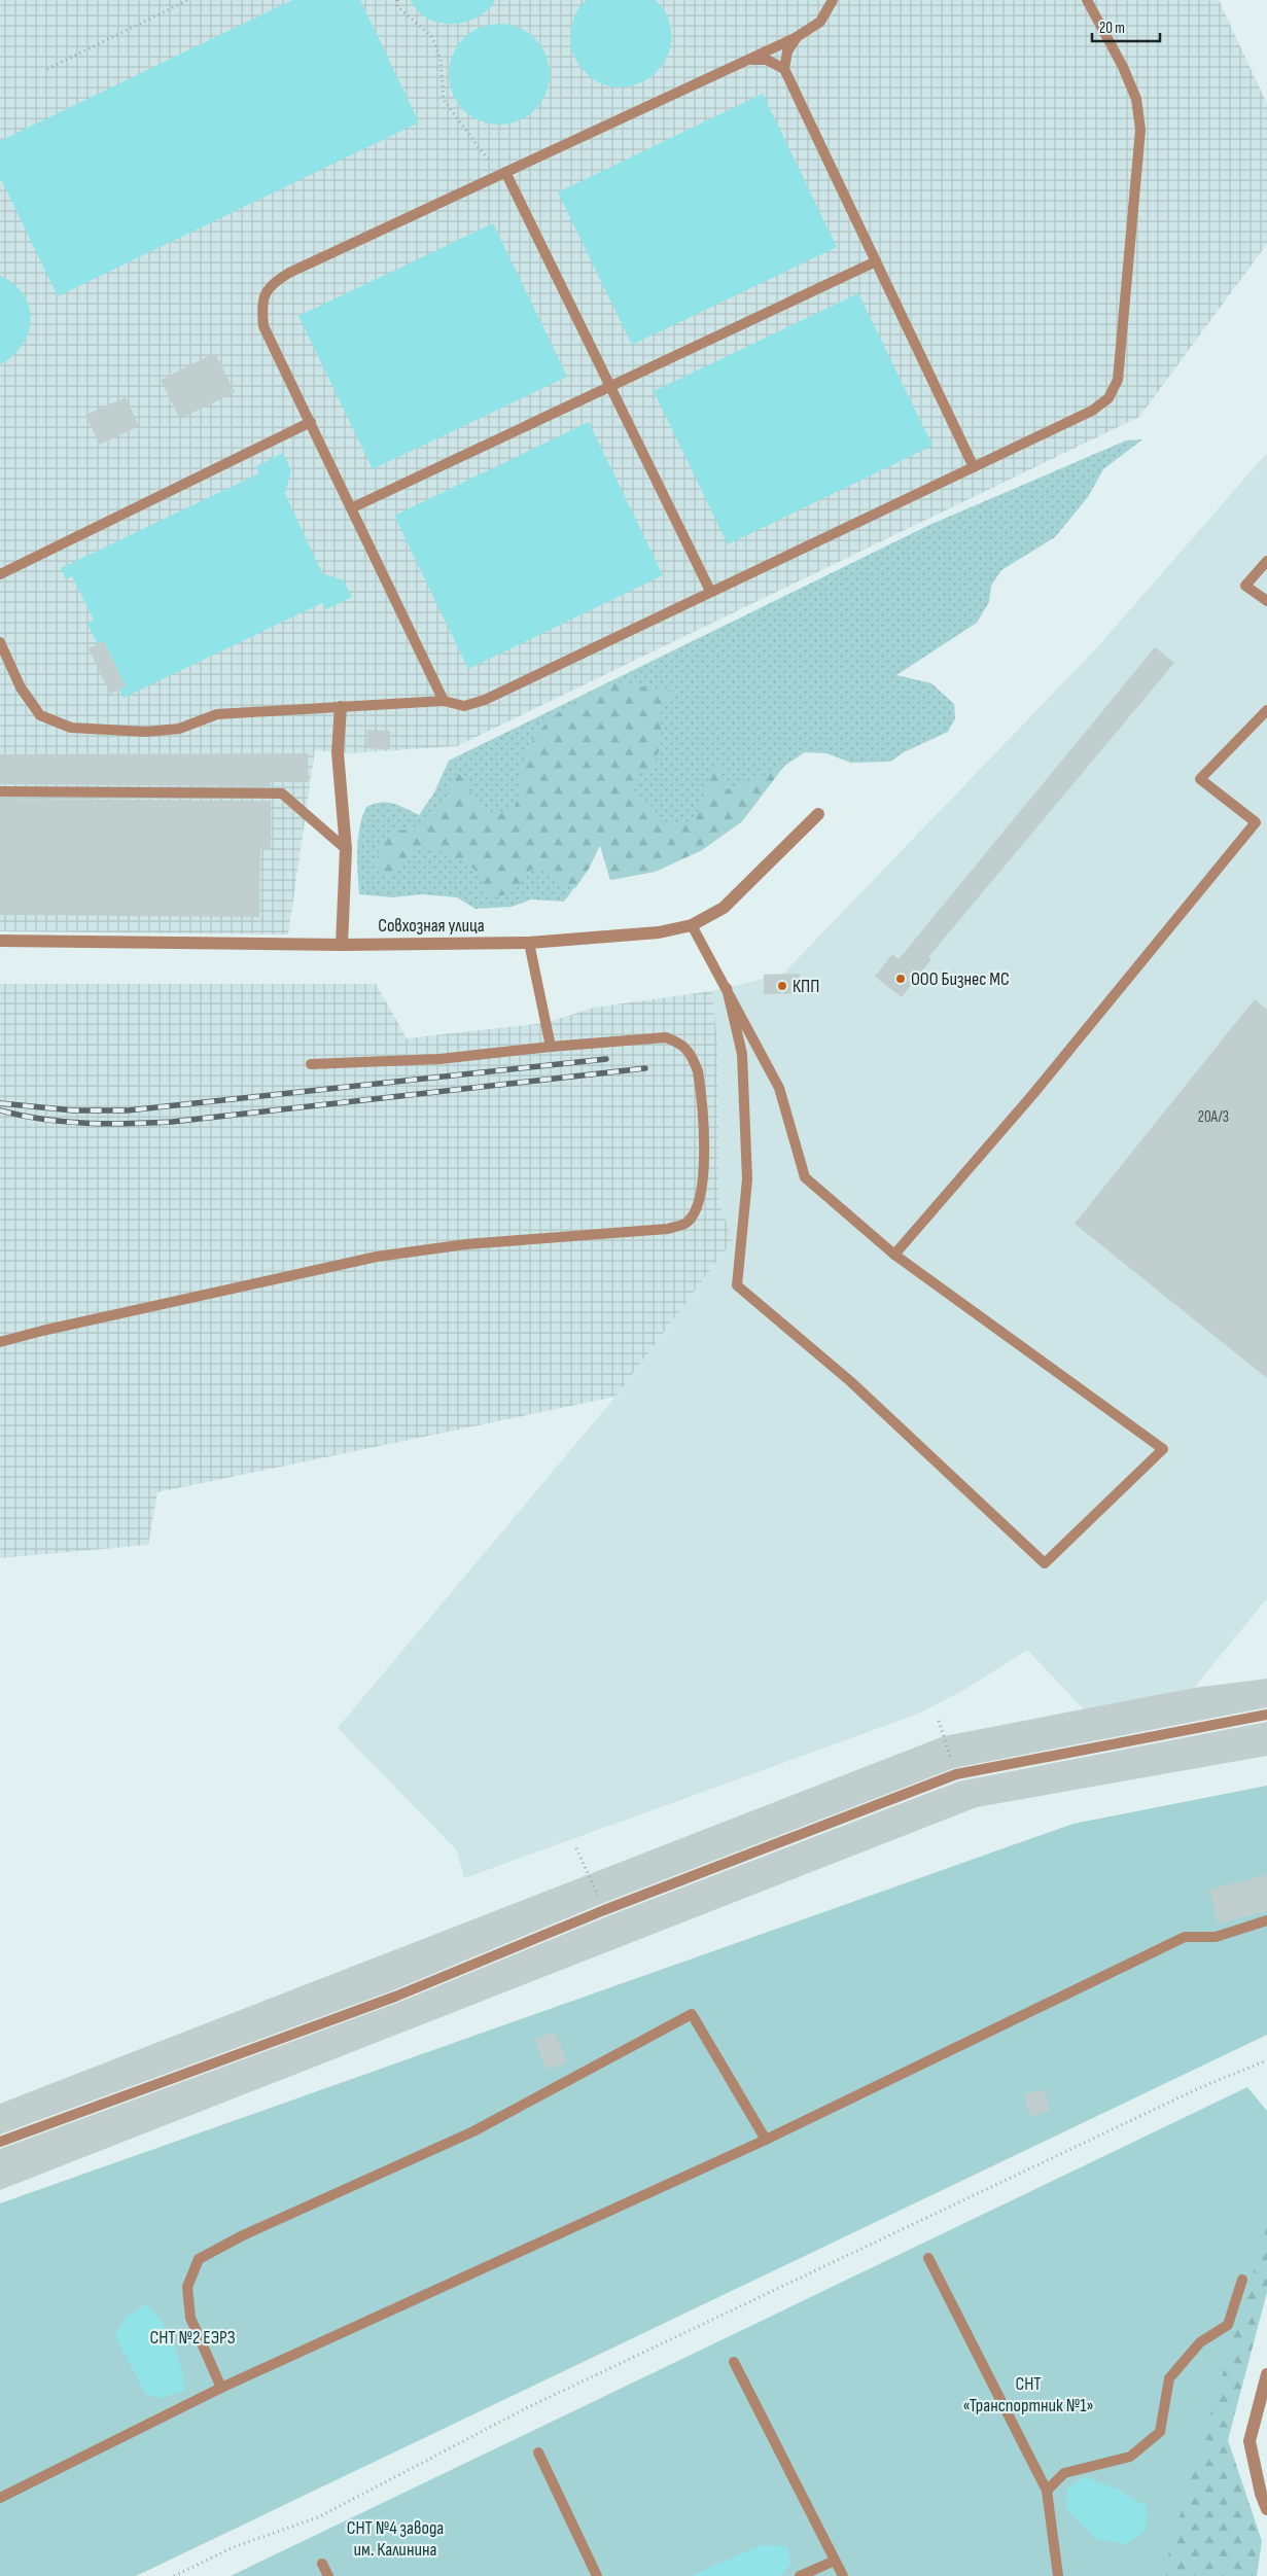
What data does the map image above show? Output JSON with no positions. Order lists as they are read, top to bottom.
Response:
{
  "streets": {
    "street": ["Совхозная улица"]
  },
  "parks": ["СНТ №2 ЕЭРЗ", "СНТ «Транспортник №1»", "СНТ №4 завода им. Калинина"],
  "places": ["ООО Бизнес МС", "КПП"],
  "house_numbers": ["20А/3"],
  "scale_bar": "20 m"
}
